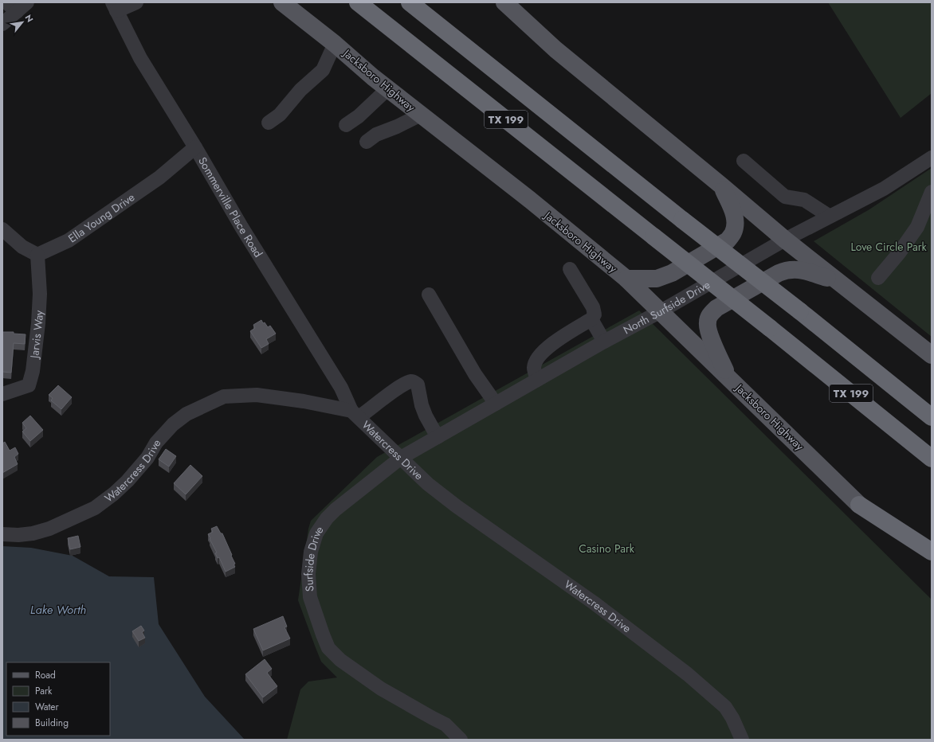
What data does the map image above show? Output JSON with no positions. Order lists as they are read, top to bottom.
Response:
{
  "streets": {
    "highway": ["TX 199"],
    "main road": ["Jacksboro Highway"],
    "street": [
      "Sommerville Place Road",
      "Ella Young Drive",
      "North Surfside Drive",
      "Jarvis Way",
      "Watercress Drive",
      "Surfside Drive"
    ]
  },
  "crossings": [
    ["Jacksboro Highway", "North Surfside Drive"],
    ["Sommerville Place Road", "Ella Young Drive"],
    ["Sommerville Place Road", "Watercress Drive"],
    ["Ella Young Drive", "Jarvis Way"],
    ["North Surfside Drive", "Watercress Drive"],
    ["North Surfside Drive", "Surfside Drive"],
    ["Watercress Drive", "Surfside Drive"]
  ],
  "water": ["Lake Worth"],
  "parks": ["Love Circle Park", "Casino Park"],
  "legend": [
    "Road",
    "Park",
    "Water",
    "Building"
  ],
  "north": "top right"
}
